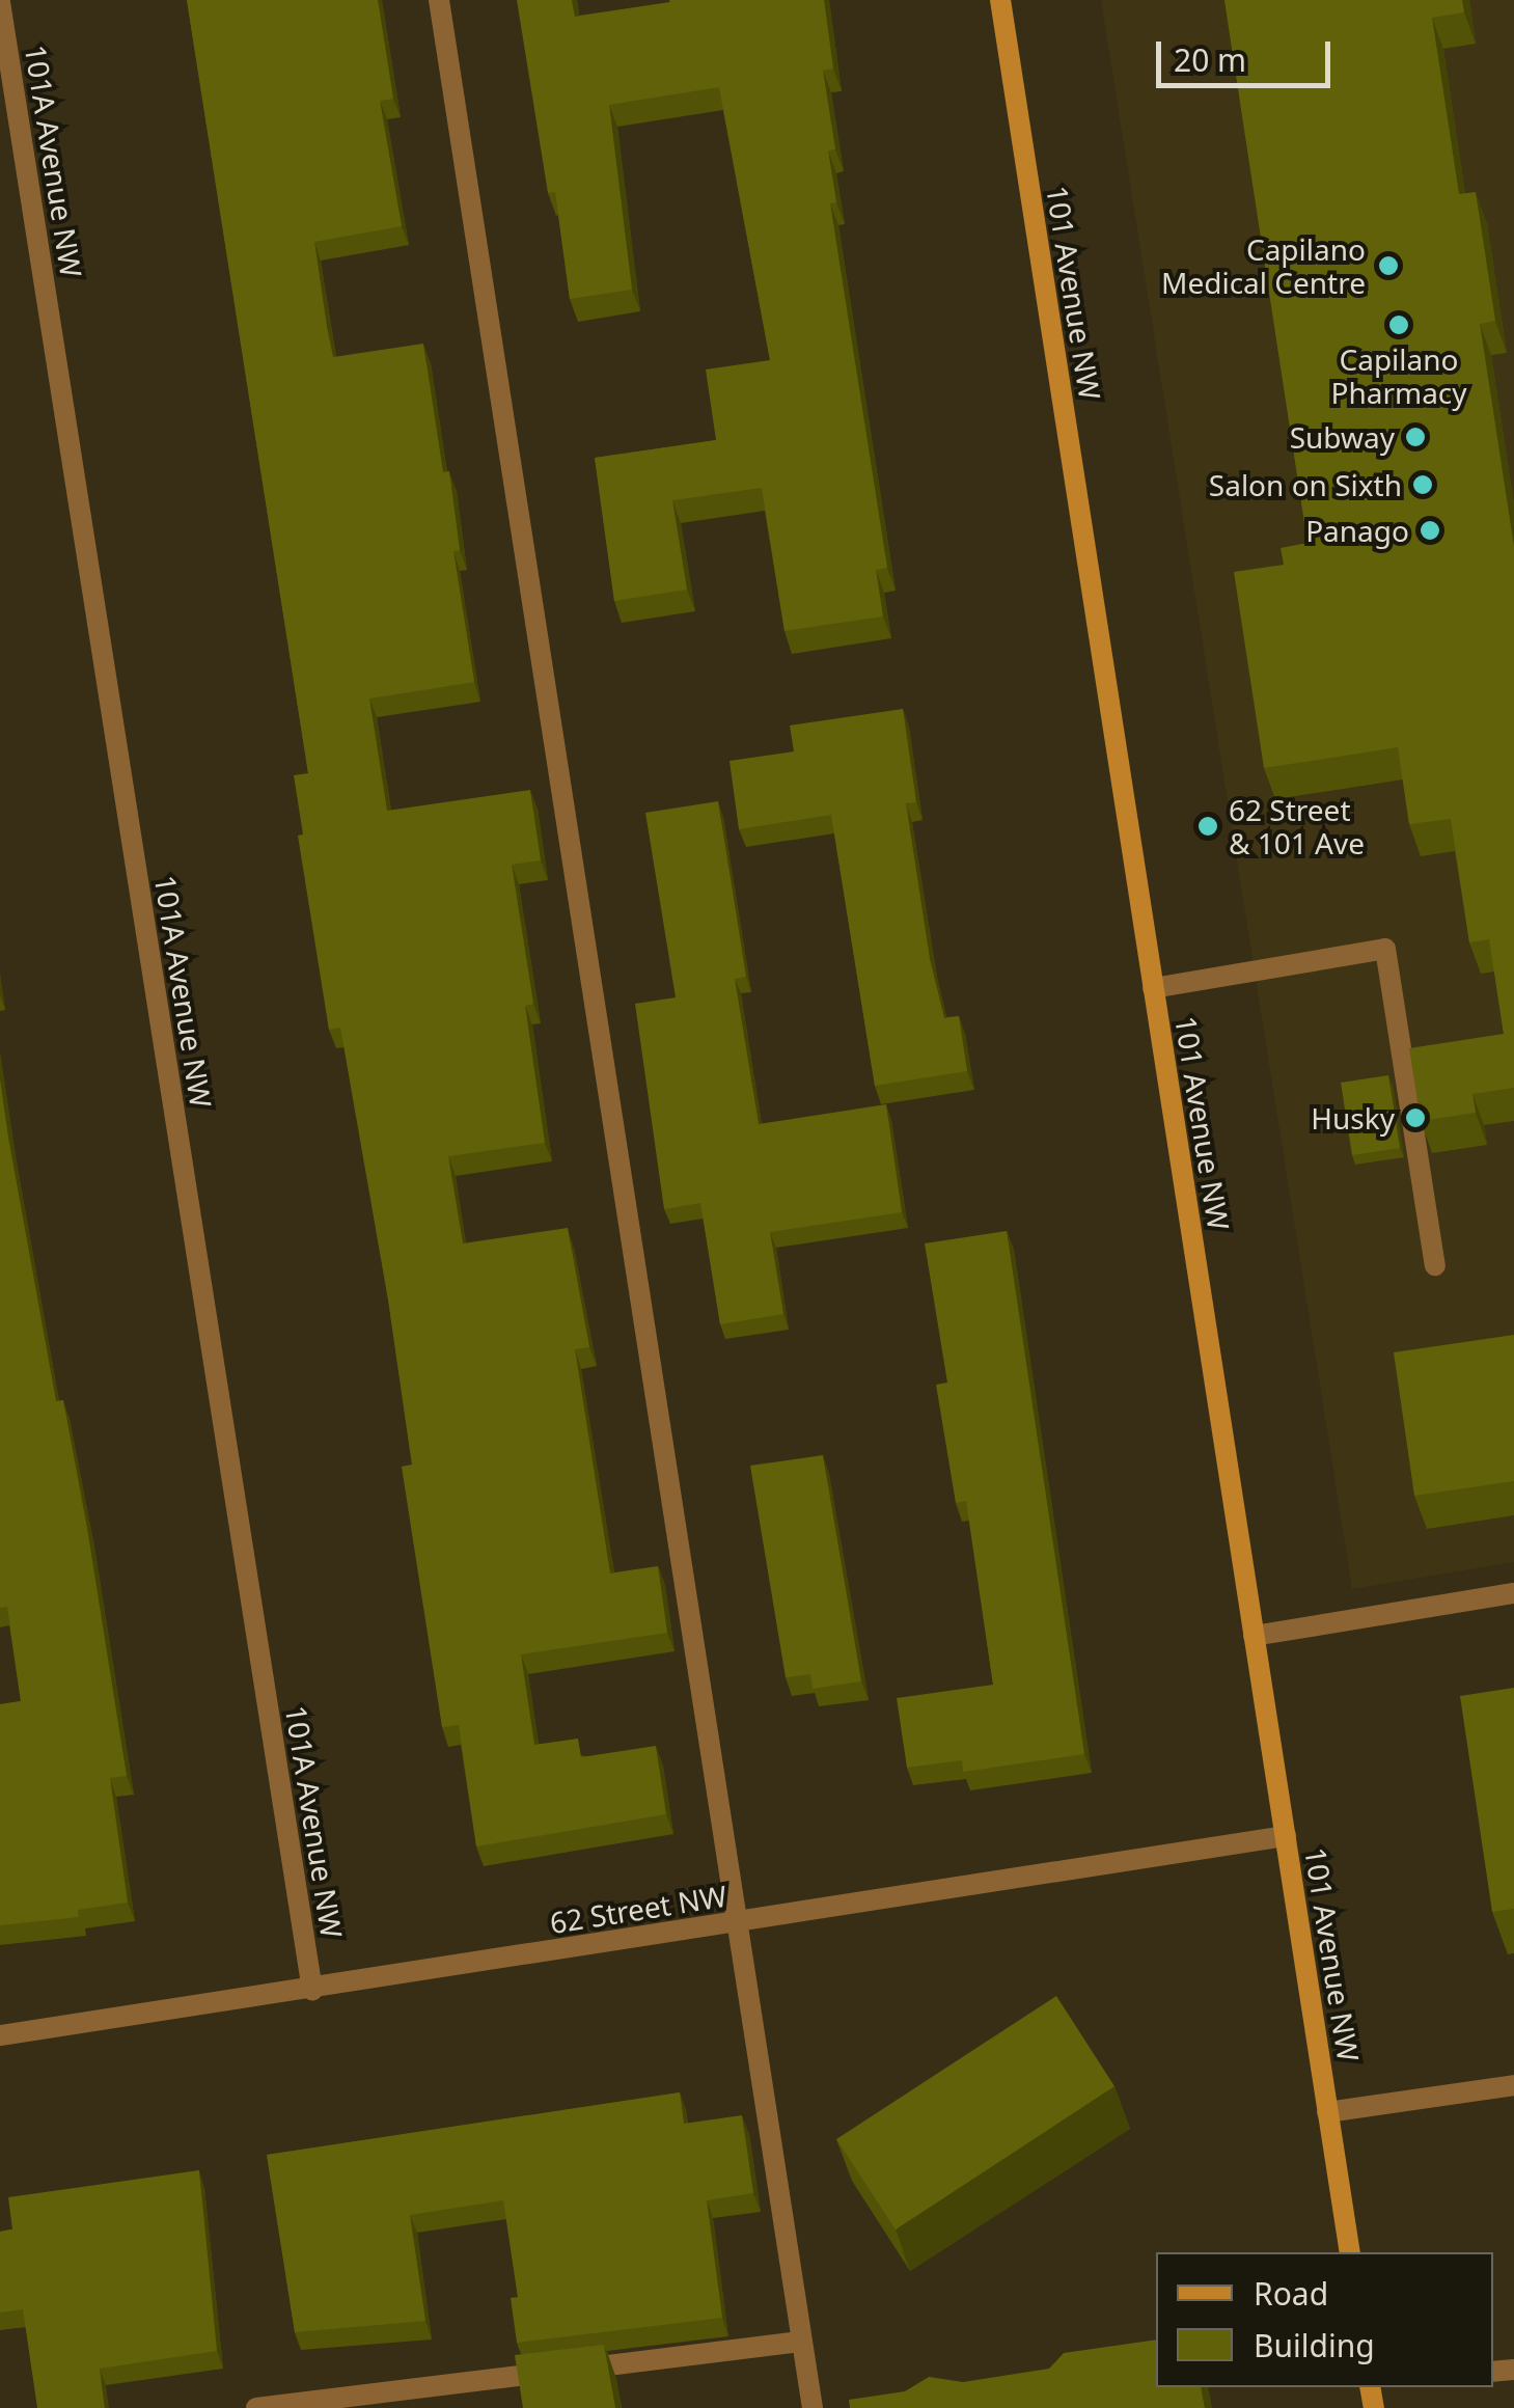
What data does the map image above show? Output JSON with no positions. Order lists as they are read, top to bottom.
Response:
{
  "streets": {
    "main road": ["101 Avenue NW"],
    "street": ["101A Avenue NW", "62 Street NW"]
  },
  "crossings": [
    ["101A Avenue NW", "62 Street NW"],
    ["101 Avenue NW", "62 Street NW"]
  ],
  "places": [
    "Capilano Medical Centre",
    "Capilano Pharmacy",
    "Subway",
    "Salon on Sixth",
    "Panago",
    "62 Street & 101 Ave",
    "Husky"
  ],
  "legend": ["Road", "Building"],
  "scale_bar": "20 m"
}
